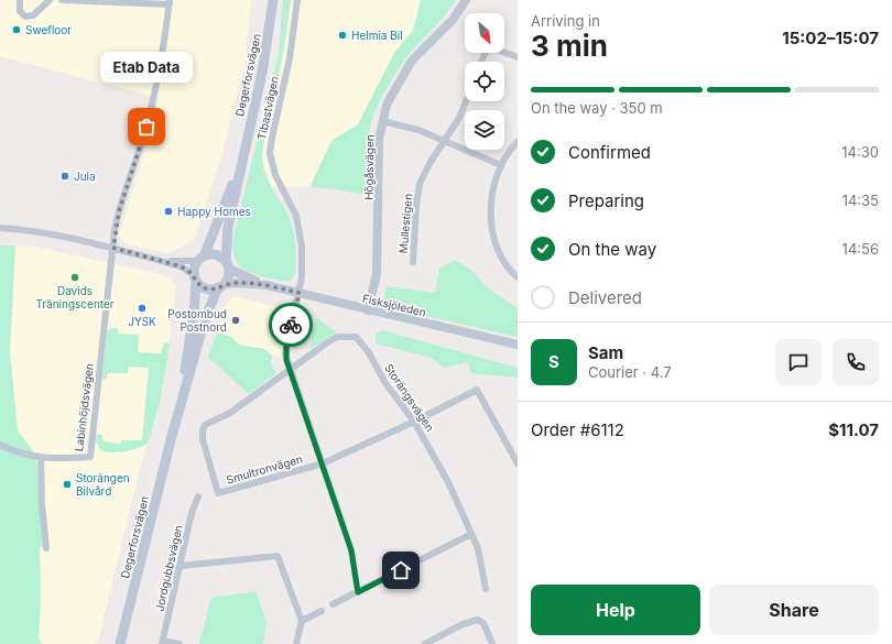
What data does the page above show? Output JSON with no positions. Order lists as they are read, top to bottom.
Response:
{
  "streets": {
    "main road": ["Degerforsvägen"],
    "street": [
      "Tibastvägen",
      "Högåsvägen",
      "Mullestigen",
      "Fisksjöleden",
      "Storängsvägen",
      "Labinhöjdsvägen",
      "Smultronvägen",
      "Jordgubbsvägen"
    ]
  },
  "crossings": [
    ["Degerforsvägen", "Fisksjöleden"],
    ["Tibastvägen", "Fisksjöleden"],
    ["Tibastvägen", "Storängsvägen"],
    ["Tibastvägen", "Smultronvägen"],
    ["Högåsvägen", "Fisksjöleden"],
    ["Storängsvägen", "Smultronvägen"]
  ],
  "places": [
    "Swefloor",
    "Helmia Bil",
    "Etab Data",
    "Jula",
    "Happy Homes",
    "Davids Träningscenter",
    "JYSK",
    "Postombud Postnord",
    "Storängen Bilvård"
  ],
  "north": "bottom right",
  "page": {
    "heading": ["3 min", "Arriving in", "15:02–15:07"],
    "panel": [
      "Sam",
      "Courier · 4.7",
      "Order #6112",
      "$11.07"
    ],
    "bubble": "Etab Data",
    "bar": "On the way · 350 m",
    "list": [
      ["Confirmed", "14:30"],
      ["Preparing", "14:35"],
      ["On the way", "14:56"],
      "Delivered"
    ],
    "round": "S",
    "buttons": ["Help", "Share"]
  }
}
